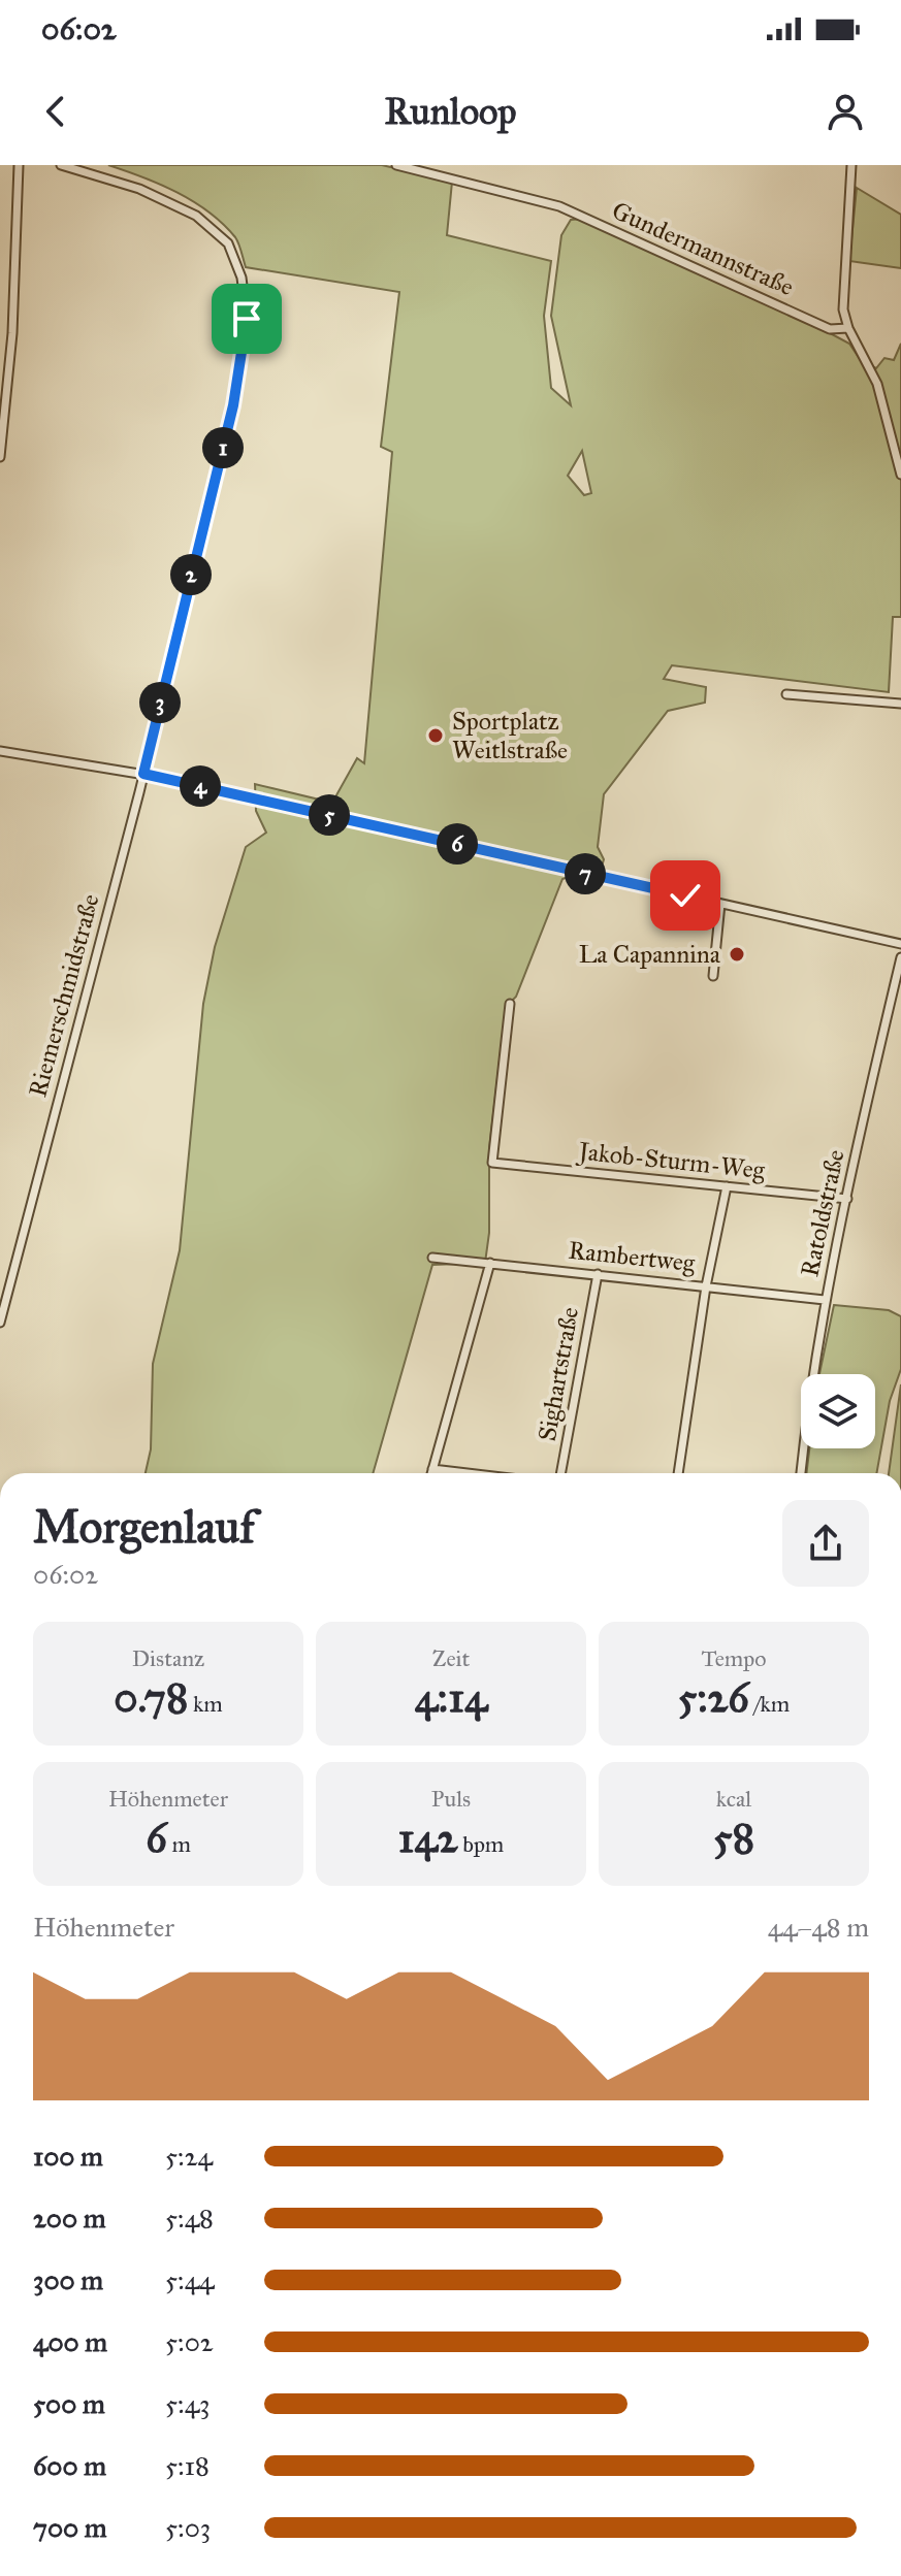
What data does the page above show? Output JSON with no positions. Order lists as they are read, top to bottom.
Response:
{
  "streets": {
    "street": [
      "Gundermannstraße",
      "Riemerschmidstraße",
      "Jakob-Sturm-Weg",
      "Ratoldstraße",
      "Rambertweg",
      "Sighartstraße"
    ]
  },
  "crossings": [
    ["Jakob-Sturm-Weg", "Ratoldstraße"],
    ["Ratoldstraße", "Rambertweg"],
    ["Rambertweg", "Sighartstraße"]
  ],
  "places": ["Sportplatz Weitlstraße", "La Capannina"],
  "page": {
    "status": "06:02",
    "header": "Runloop",
    "pins": [
      "1",
      "2",
      "3",
      "4",
      "5",
      "6",
      "7"
    ],
    "heading": ["Morgenlauf", "06:02"],
    "stats": [
      ["Distanz", "0.78 km"],
      ["Zeit", "4:14"],
      ["Tempo", "5:26 /km"],
      ["Höhenmeter", "6 m"],
      ["Puls", "142 bpm"],
      ["kcal", "58"]
    ],
    "chart": ["Höhenmeter", "44–48 m"],
    "list": [
      {
        "name": "100 m",
        "note": "5:24"
      },
      {
        "name": "200 m",
        "note": "5:48"
      },
      {
        "name": "300 m",
        "note": "5:44"
      },
      {
        "name": "400 m",
        "note": "5:02"
      },
      {
        "name": "500 m",
        "note": "5:43"
      },
      {
        "name": "600 m",
        "note": "5:18"
      },
      {
        "name": "700 m",
        "note": "5:03"
      }
    ]
  }
}
